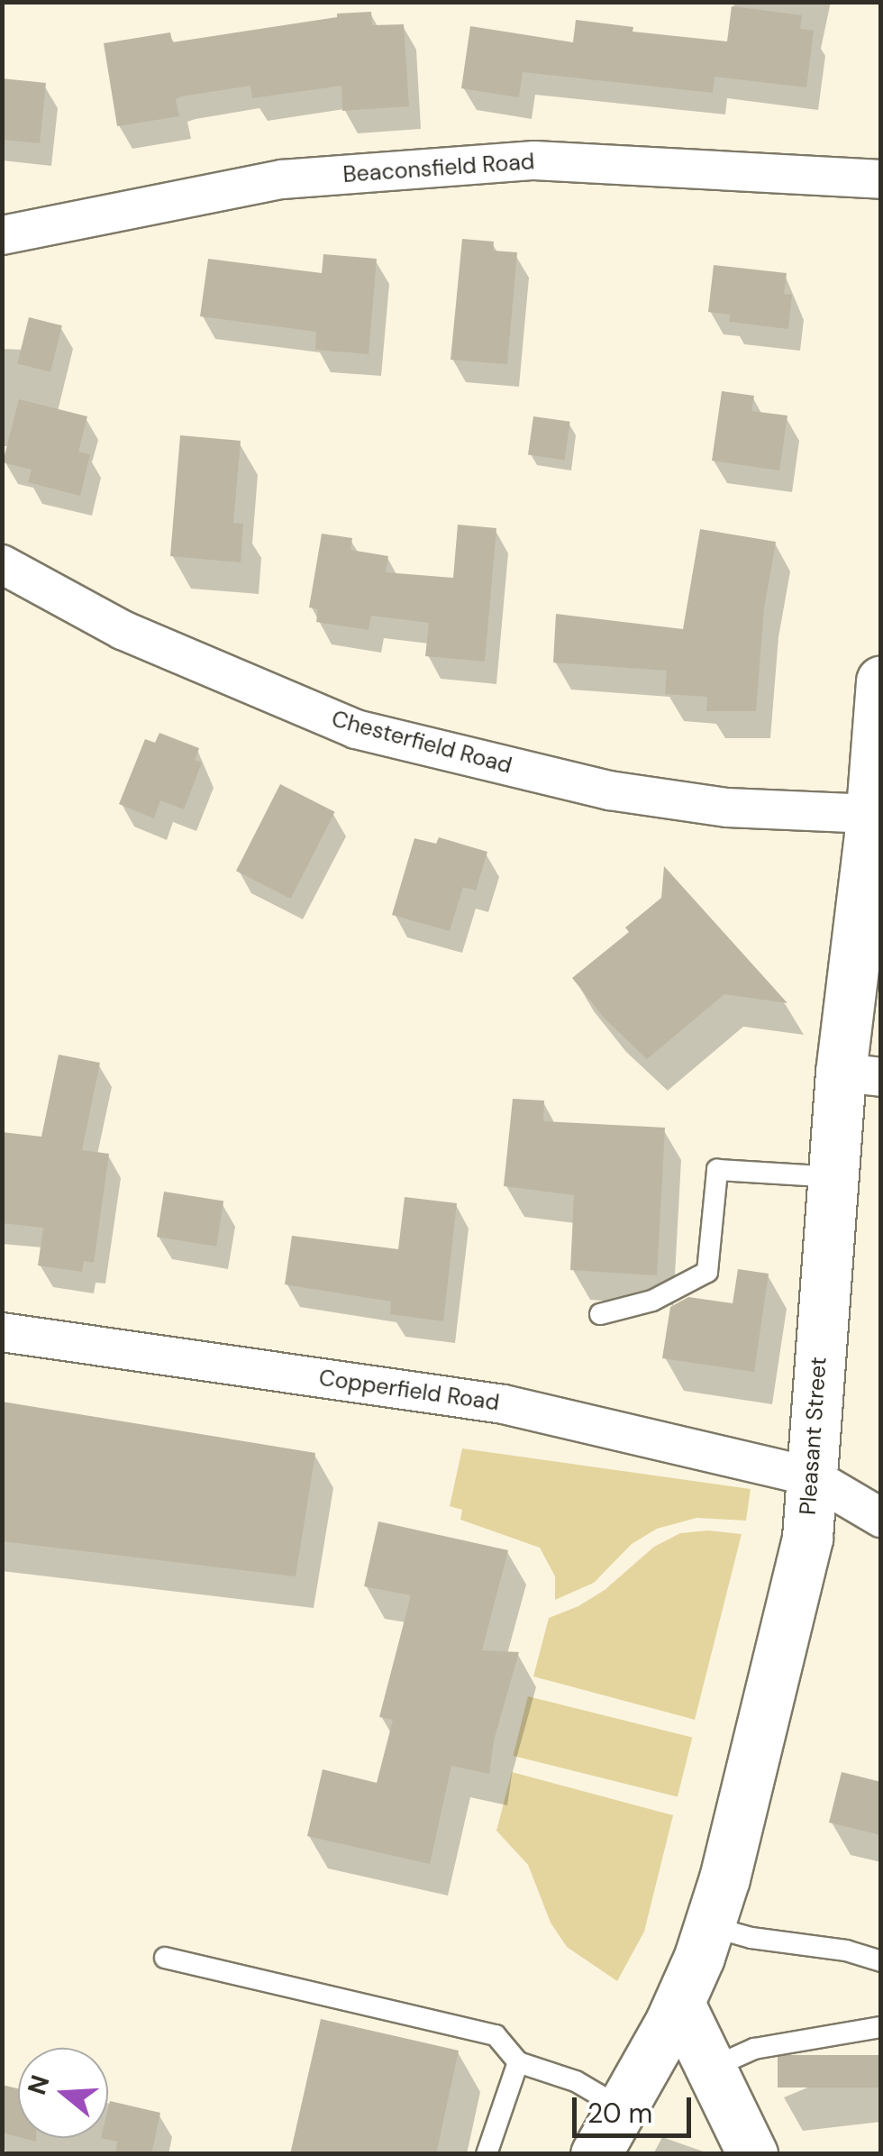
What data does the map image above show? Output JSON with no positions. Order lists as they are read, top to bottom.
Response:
{
  "streets": {
    "main road": ["Pleasant Street"],
    "street": ["Beaconsfield Road", "Chesterfield Road", "Copperfield Road"]
  },
  "crossings": [
    ["Chesterfield Road", "Pleasant Street"],
    ["Copperfield Road", "Pleasant Street"]
  ],
  "scale_bar": "20 m",
  "north": "left"
}
